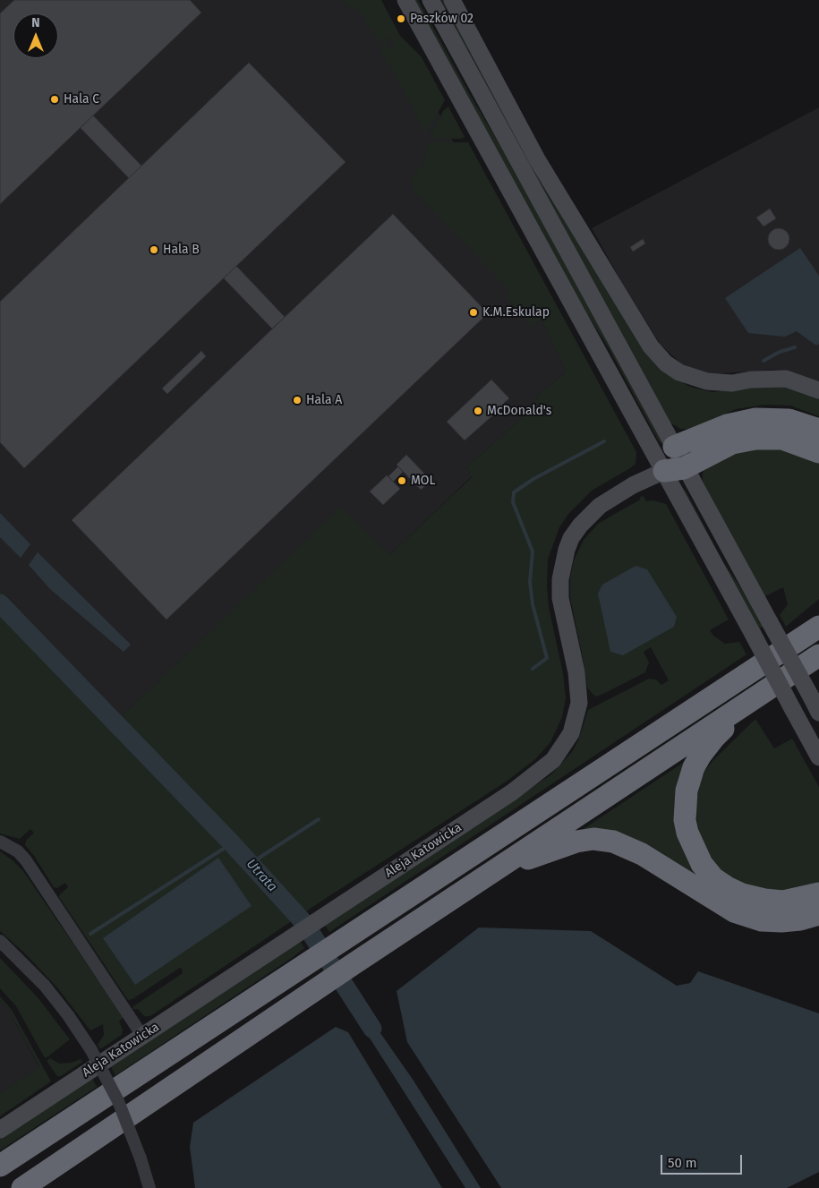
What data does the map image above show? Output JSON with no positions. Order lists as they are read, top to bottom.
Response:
{
  "streets": {
    "street": ["Aleja Katowicka"]
  },
  "water": ["Utrata"],
  "places": [
    "Paszków 02",
    "Hala C",
    "Hala B",
    "K.M.Eskulap",
    "Hala A",
    "McDonald's",
    "MOL"
  ],
  "scale_bar": "50 m",
  "north": "top"
}
